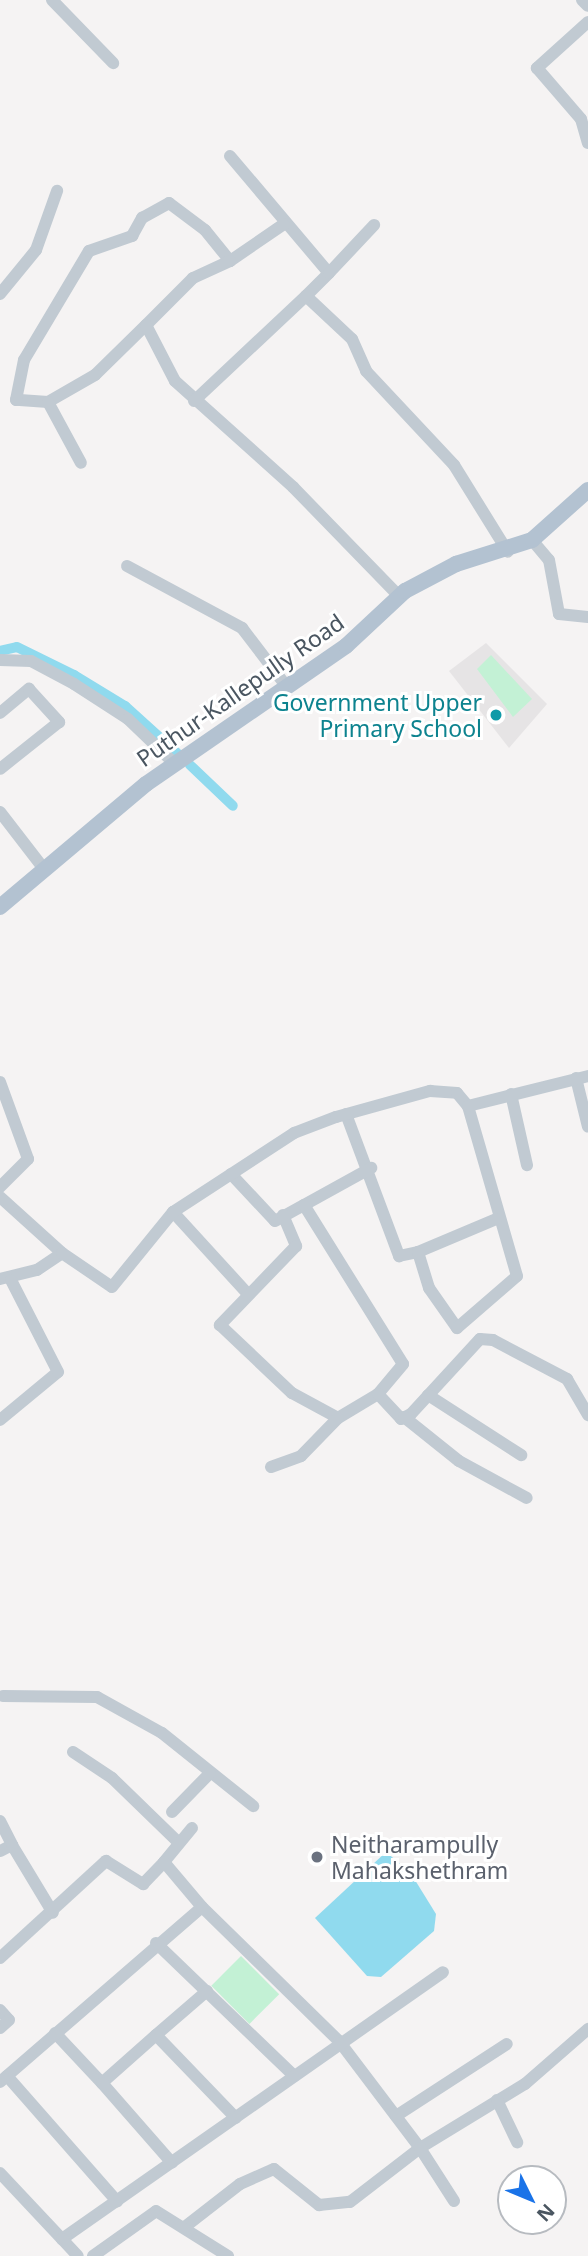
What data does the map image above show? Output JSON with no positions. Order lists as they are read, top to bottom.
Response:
{
  "streets": {
    "main road": ["Puthur-Kallepully Road"]
  },
  "places": ["Government Upper Primary School", "Neitharampully Mahakshethram"],
  "north": "bottom right"
}
